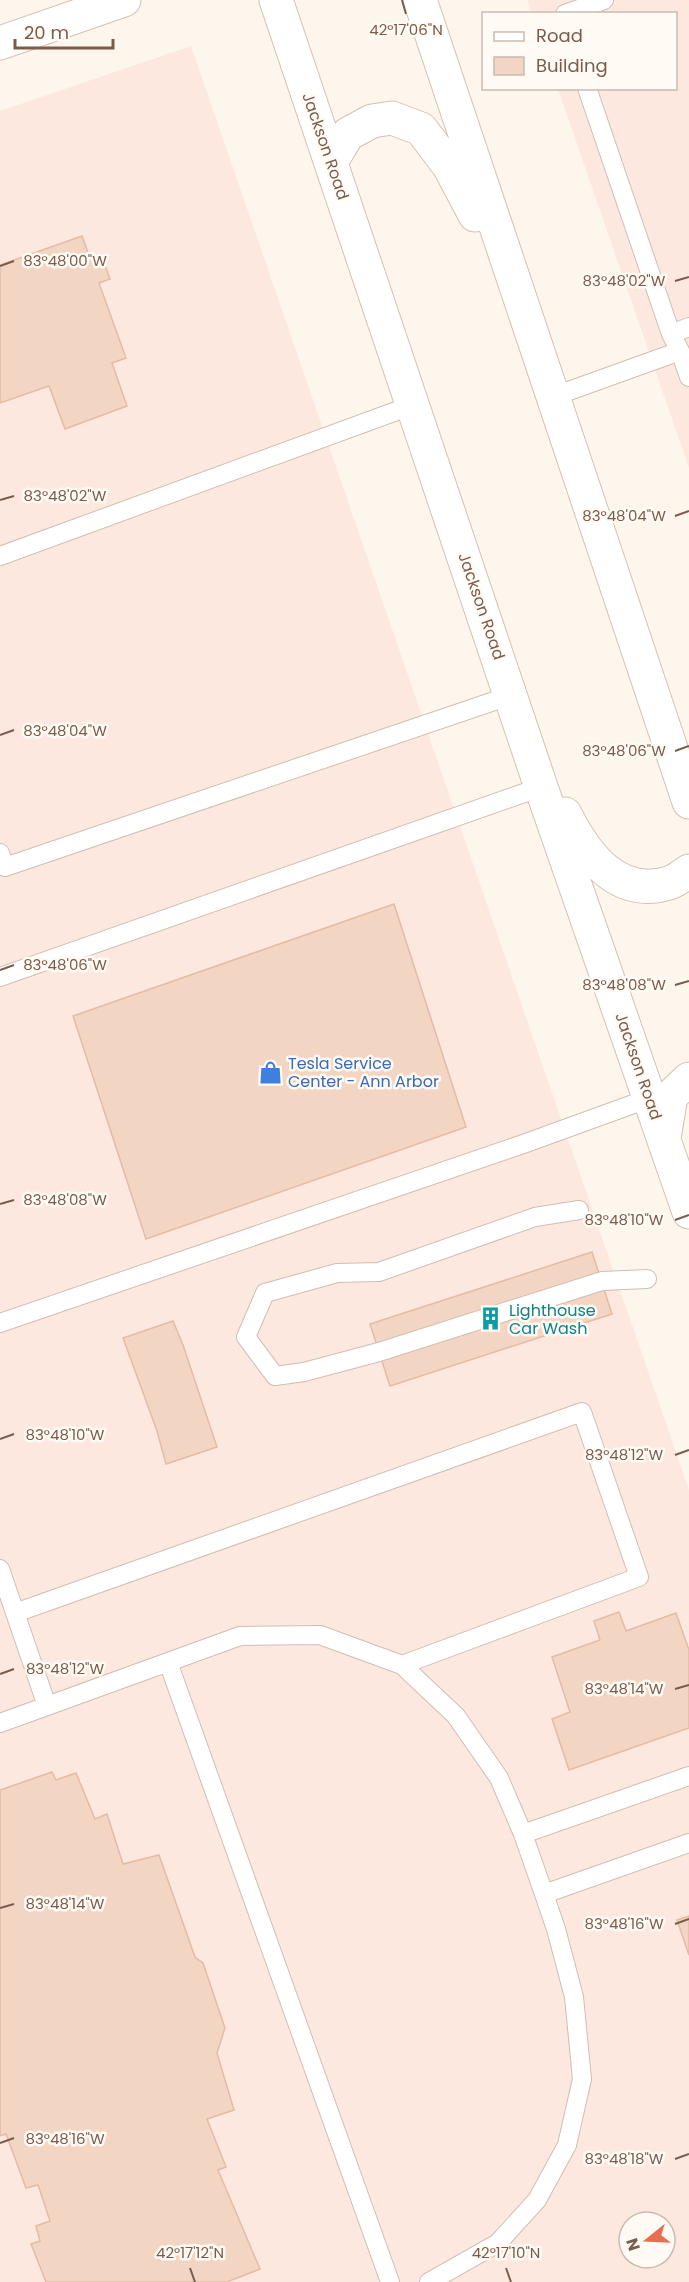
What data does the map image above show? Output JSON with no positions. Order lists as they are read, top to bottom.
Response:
{
  "streets": {
    "main road": ["Jackson Road"]
  },
  "places": {
    "shop": ["Tesla Service Center - Ann Arbor"],
    "building": ["Lighthouse Car Wash"]
  },
  "legend": ["Road", "Building"],
  "scale_bar": "20 m",
  "north": "left",
  "coordinates": [
    "42°17'06\"N",
    "83°48'00\"W",
    "83°48'02\"W",
    "83°48'04\"W",
    "83°48'06\"W",
    "83°48'08\"W",
    "83°48'10\"W",
    "83°48'12\"W",
    "83°48'14\"W",
    "83°48'16\"W",
    "83°48'18\"W",
    "42°17'12\"N",
    "42°17'10\"N"
  ]
}
